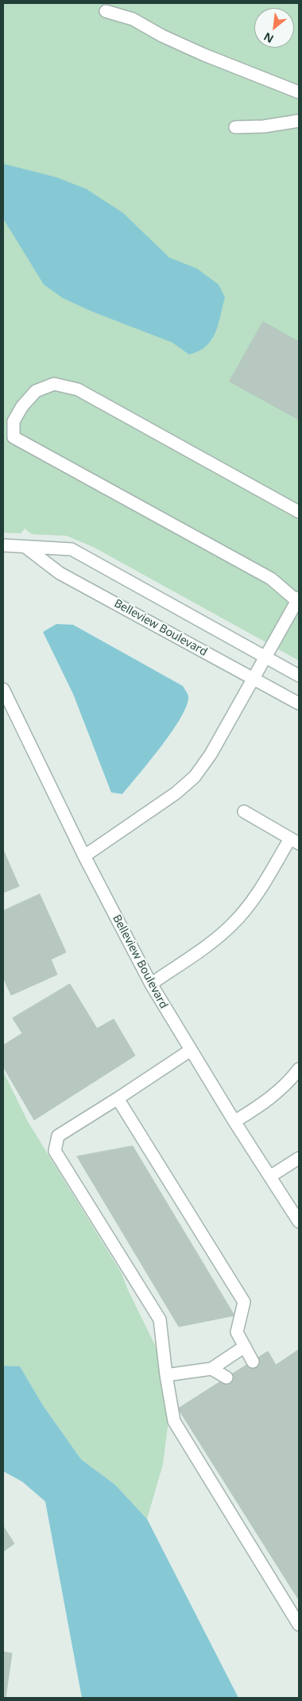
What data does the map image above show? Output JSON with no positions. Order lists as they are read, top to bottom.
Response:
{
  "streets": {
    "street": ["Belleview Boulevard"]
  },
  "north": "bottom left"
}
